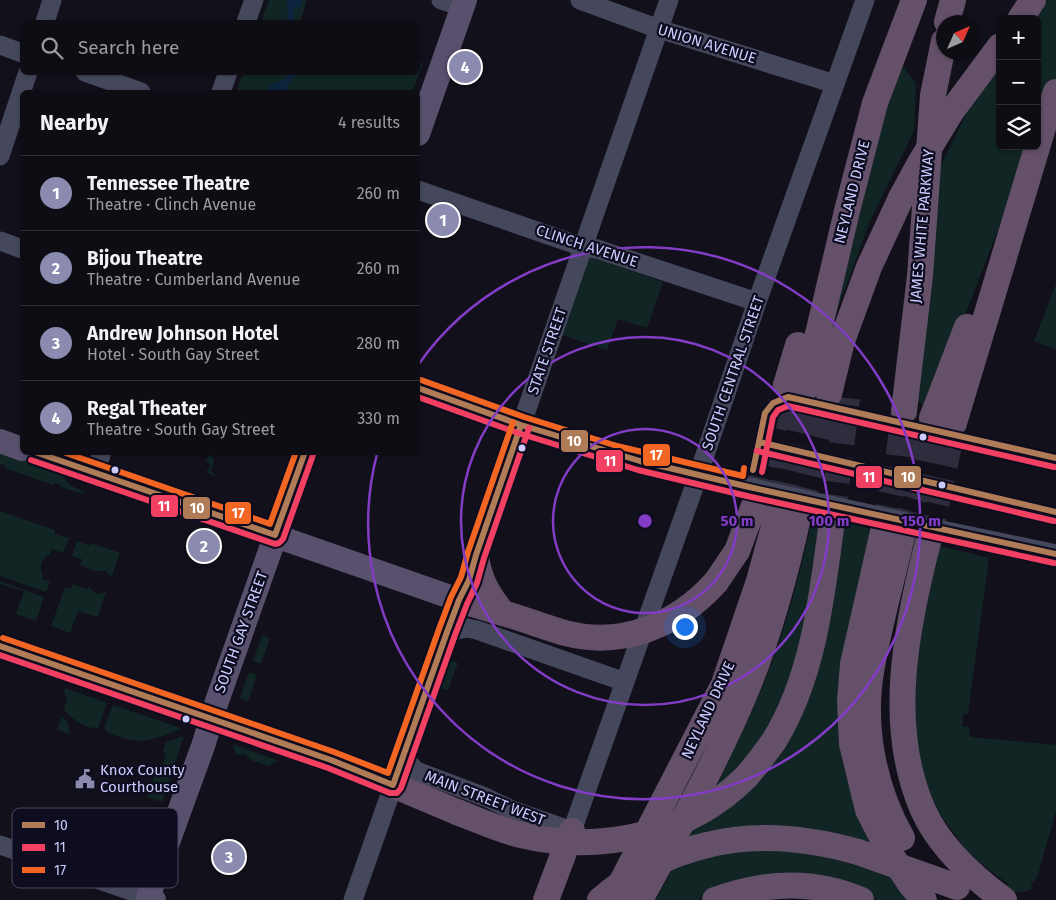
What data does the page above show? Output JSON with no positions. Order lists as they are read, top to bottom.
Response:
{
  "streets": {
    "highway": ["NEYLAND DRIVE", "JAMES WHITE PARKWAY"],
    "main road": ["SOUTH GAY STREET"],
    "street": [
      "UNION AVENUE",
      "CLINCH AVENUE",
      "STATE STREET",
      "SOUTH CENTRAL STREET",
      "MAIN STREET WEST"
    ]
  },
  "crossings": [
    ["UNION AVENUE", "STATE STREET"],
    ["UNION AVENUE", "SOUTH CENTRAL STREET"],
    ["CLINCH AVENUE", "STATE STREET"],
    ["CLINCH AVENUE", "SOUTH CENTRAL STREET"],
    ["STATE STREET", "MAIN STREET WEST"],
    ["SOUTH CENTRAL STREET", "MAIN STREET WEST"]
  ],
  "places": {
    "public building": ["Knox County Courthouse"]
  },
  "lines": ["transit line 17", "transit line 10", "transit line 11"],
  "legend": ["10", "11", "17"],
  "north": "top right",
  "page": {
    "map_buttons": ["+", "−"],
    "search": "Search here",
    "pins": [
      "4",
      "1",
      "2",
      "3"
    ],
    "heading": ["Nearby", "4 results"],
    "list": [
      {
        "mark": "1",
        "name": "Tennessee Theatre",
        "note": "Theatre · Clinch Avenue",
        "value": "260 m"
      },
      {
        "mark": "2",
        "name": "Bijou Theatre",
        "note": "Theatre · Cumberland Avenue",
        "value": "260 m"
      },
      {
        "mark": "3",
        "name": "Andrew Johnson Hotel",
        "note": "Hotel · South Gay Street",
        "value": "280 m"
      },
      {
        "mark": "4",
        "name": "Regal Theater",
        "note": "Theatre · South Gay Street",
        "value": "330 m"
      }
    ]
  },
  "rings": ["50 m", "100 m", "150 m"]
}
